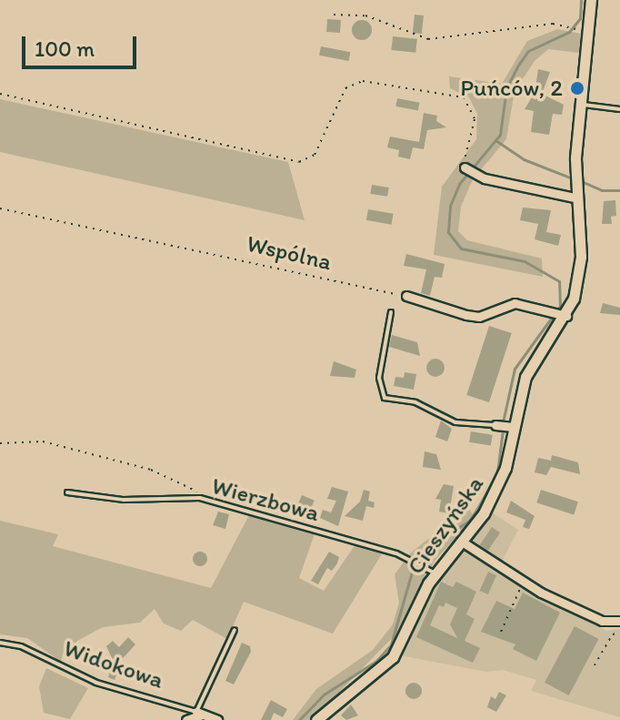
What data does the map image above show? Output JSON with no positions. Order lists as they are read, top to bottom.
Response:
{
  "streets": {
    "street": ["Cieszyńska", "Widokowa"],
    "lane": ["Wierzbowa"],
    "path": ["Wspólna"]
  },
  "crossings": [
    ["Wierzbowa", "Cieszyńska"]
  ],
  "places": ["Puńców, 2"],
  "scale_bar": "100 m"
}
